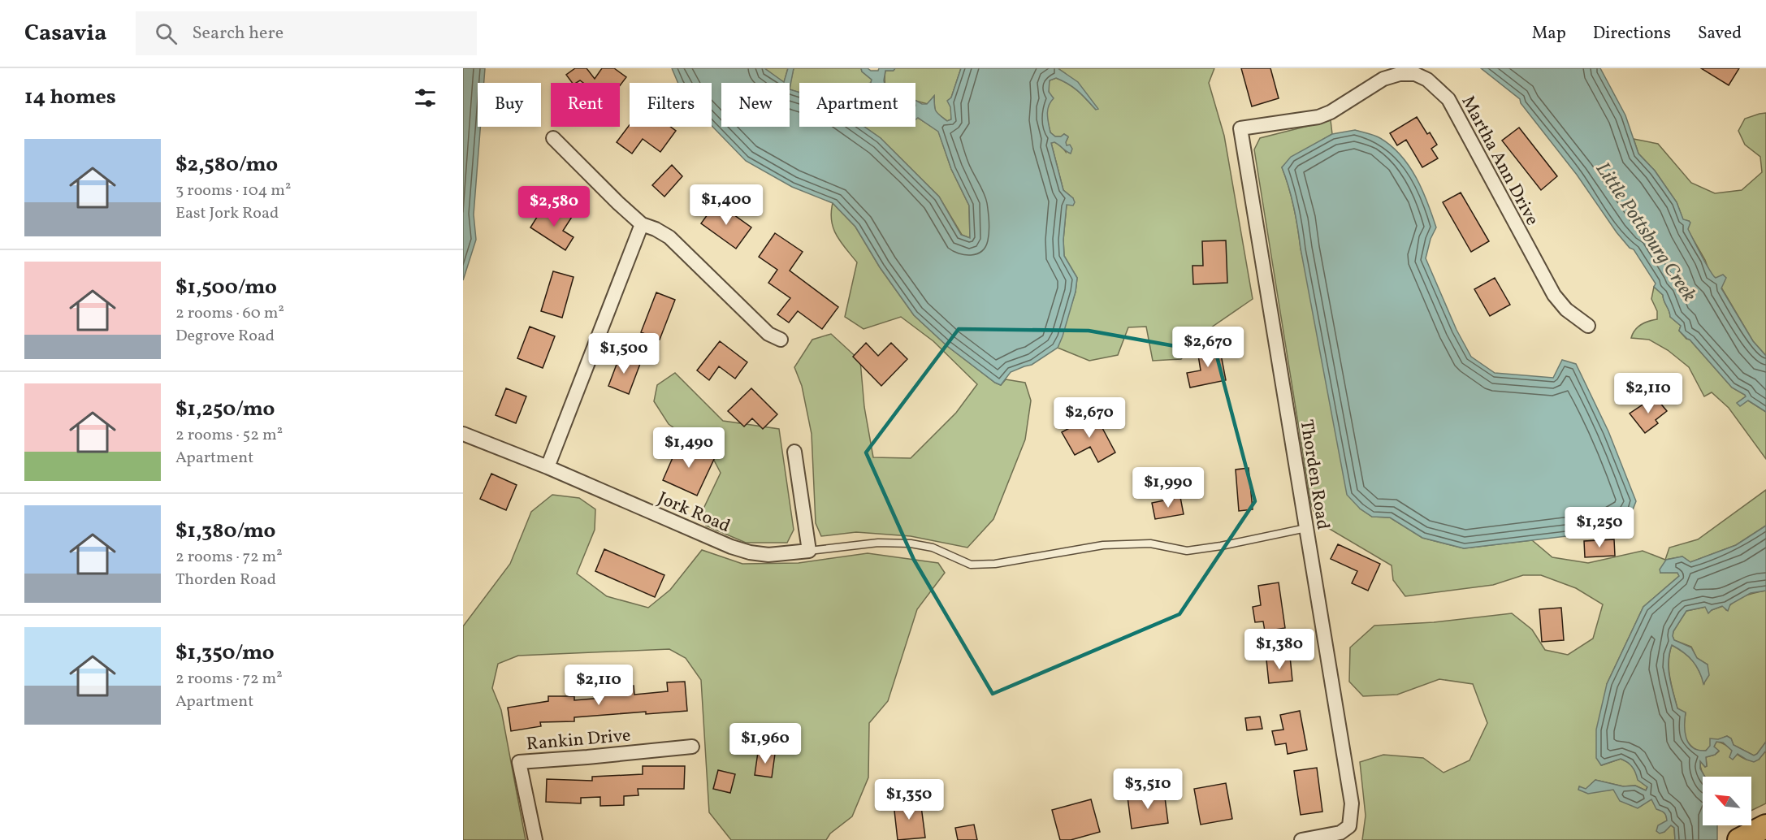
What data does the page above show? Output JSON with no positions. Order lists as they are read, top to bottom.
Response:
{
  "streets": {
    "street": [
      "Martha Ann Drive",
      "Thorden Road",
      "Jork Road",
      "Rankin Drive"
    ]
  },
  "crossings": [
    ["Martha Ann Drive", "Thorden Road"]
  ],
  "water": ["Little Pottsburg Creek"],
  "north": "top left",
  "page": {
    "header": "Casavia",
    "search": "Search here",
    "nav": ["Map", "Directions", "Saved"],
    "heading": "14 homes",
    "chip": [
      "Buy",
      "Rent",
      "Filters",
      "New",
      "Apartment"
    ],
    "list": [
      {
        "name": "$2,580/mo",
        "note": "3 rooms · 104 m² · East Jork Road"
      },
      {
        "name": "$1,500/mo",
        "note": "2 rooms · 60 m² · Degrove Road"
      },
      {
        "name": "$1,250/mo",
        "note": "2 rooms · 52 m² · Apartment"
      },
      {
        "name": "$1,380/mo",
        "note": "2 rooms · 72 m² · Thorden Road"
      },
      {
        "name": "$1,350/mo",
        "note": "2 rooms · 72 m² · Apartment"
      }
    ],
    "price": [
      "$1,400",
      "$2,580",
      "$2,670",
      "$1,500",
      "$2,110",
      "$2,670",
      "$1,490",
      "$1,990",
      "$1,250",
      "$1,380",
      "$2,110",
      "$1,960",
      "$3,510",
      "$1,350"
    ]
  }
}
